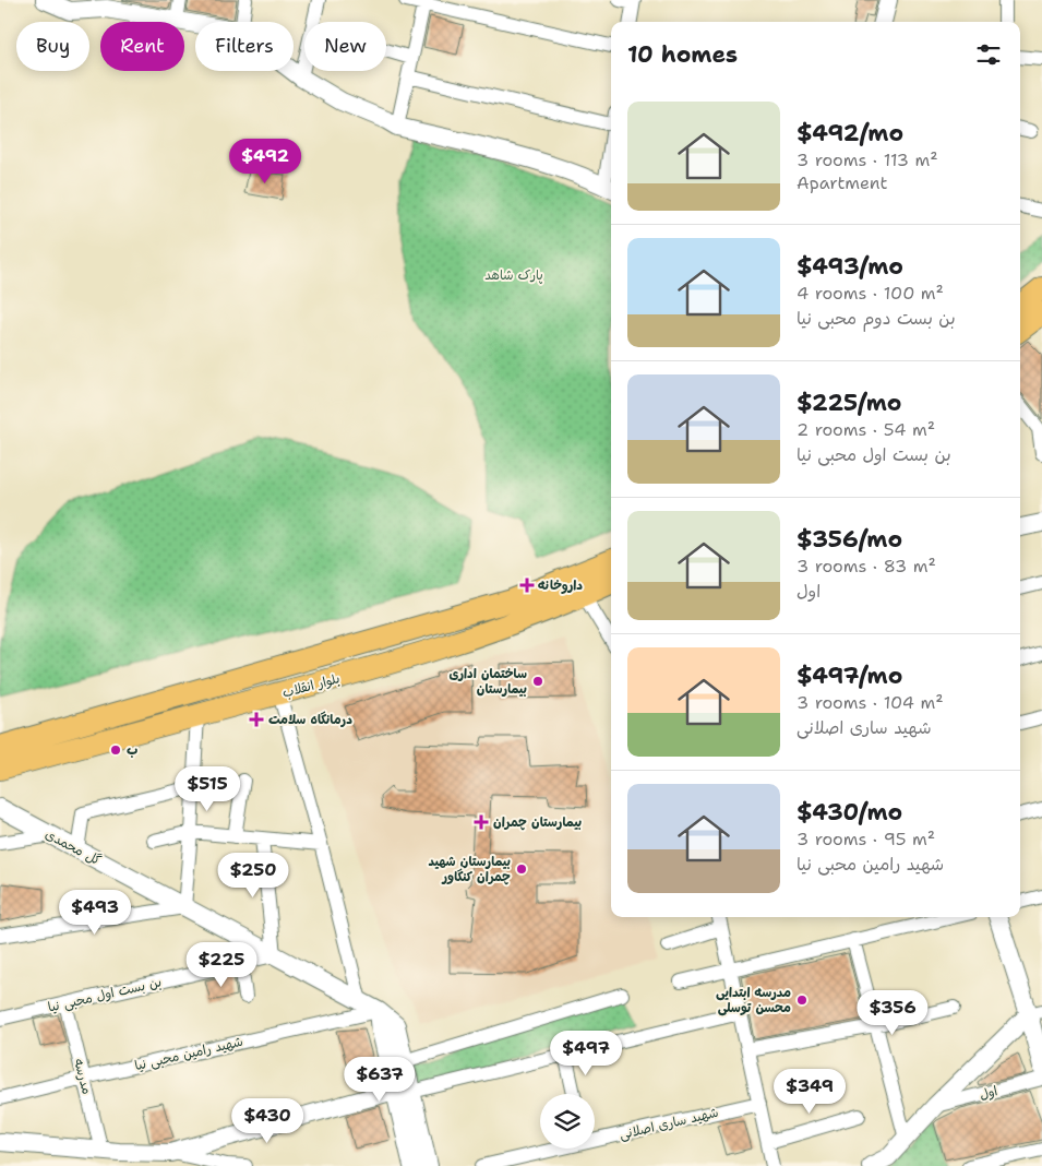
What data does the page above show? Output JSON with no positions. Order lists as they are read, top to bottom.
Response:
{
  "streets": {
    "main road": ["بلوار انقلاب"],
    "street": [
      "گل محمدی",
      "بن بست اول محبی نیا",
      "شهید رامین محبی نیا",
      "مدرسه",
      "اول",
      "شهید ساری اصلانی"
    ]
  },
  "crossings": [
    ["گل محمدی", "بن بست اول محبی نیا"],
    ["گل محمدی", "شهید رامین محبی نیا"],
    ["بن بست اول محبی نیا", "مدرسه"],
    ["شهید رامین محبی نیا", "مدرسه"]
  ],
  "parks": ["پارک شاهد"],
  "places": {
    "health": ["داروخانه", "درمانگاه سلامت", "بیمارستان چمران"],
    "other": [
      "ساختمان اداری بیمارستان",
      "ب",
      "بیمارستان شهید چمران کنگاور",
      "مدرسه ابتدایی محسن توسلی"
    ]
  },
  "page": {
    "chip": [
      "Buy",
      "Rent",
      "Filters",
      "New"
    ],
    "heading": "10 homes",
    "list": [
      {
        "name": "$492/mo",
        "note": "3 rooms · 113 m² · Apartment"
      },
      {
        "name": "$493/mo",
        "note": "4 rooms · 100 m² · بن بست دوم محبی نیا"
      },
      {
        "name": "$225/mo",
        "note": "2 rooms · 54 m² · بن بست اول محبی نیا"
      },
      {
        "name": "$356/mo",
        "note": "3 rooms · 83 m² · اول"
      },
      {
        "name": "$497/mo",
        "note": "3 rooms · 104 m² · شهید ساری اصلانی"
      },
      {
        "name": "$430/mo",
        "note": "3 rooms · 95 m² · شهید رامین محبی نیا"
      }
    ],
    "price": [
      "$492",
      "$515",
      "$250",
      "$493",
      "$225",
      "$356",
      "$497",
      "$637",
      "$349",
      "$430"
    ]
  }
}
